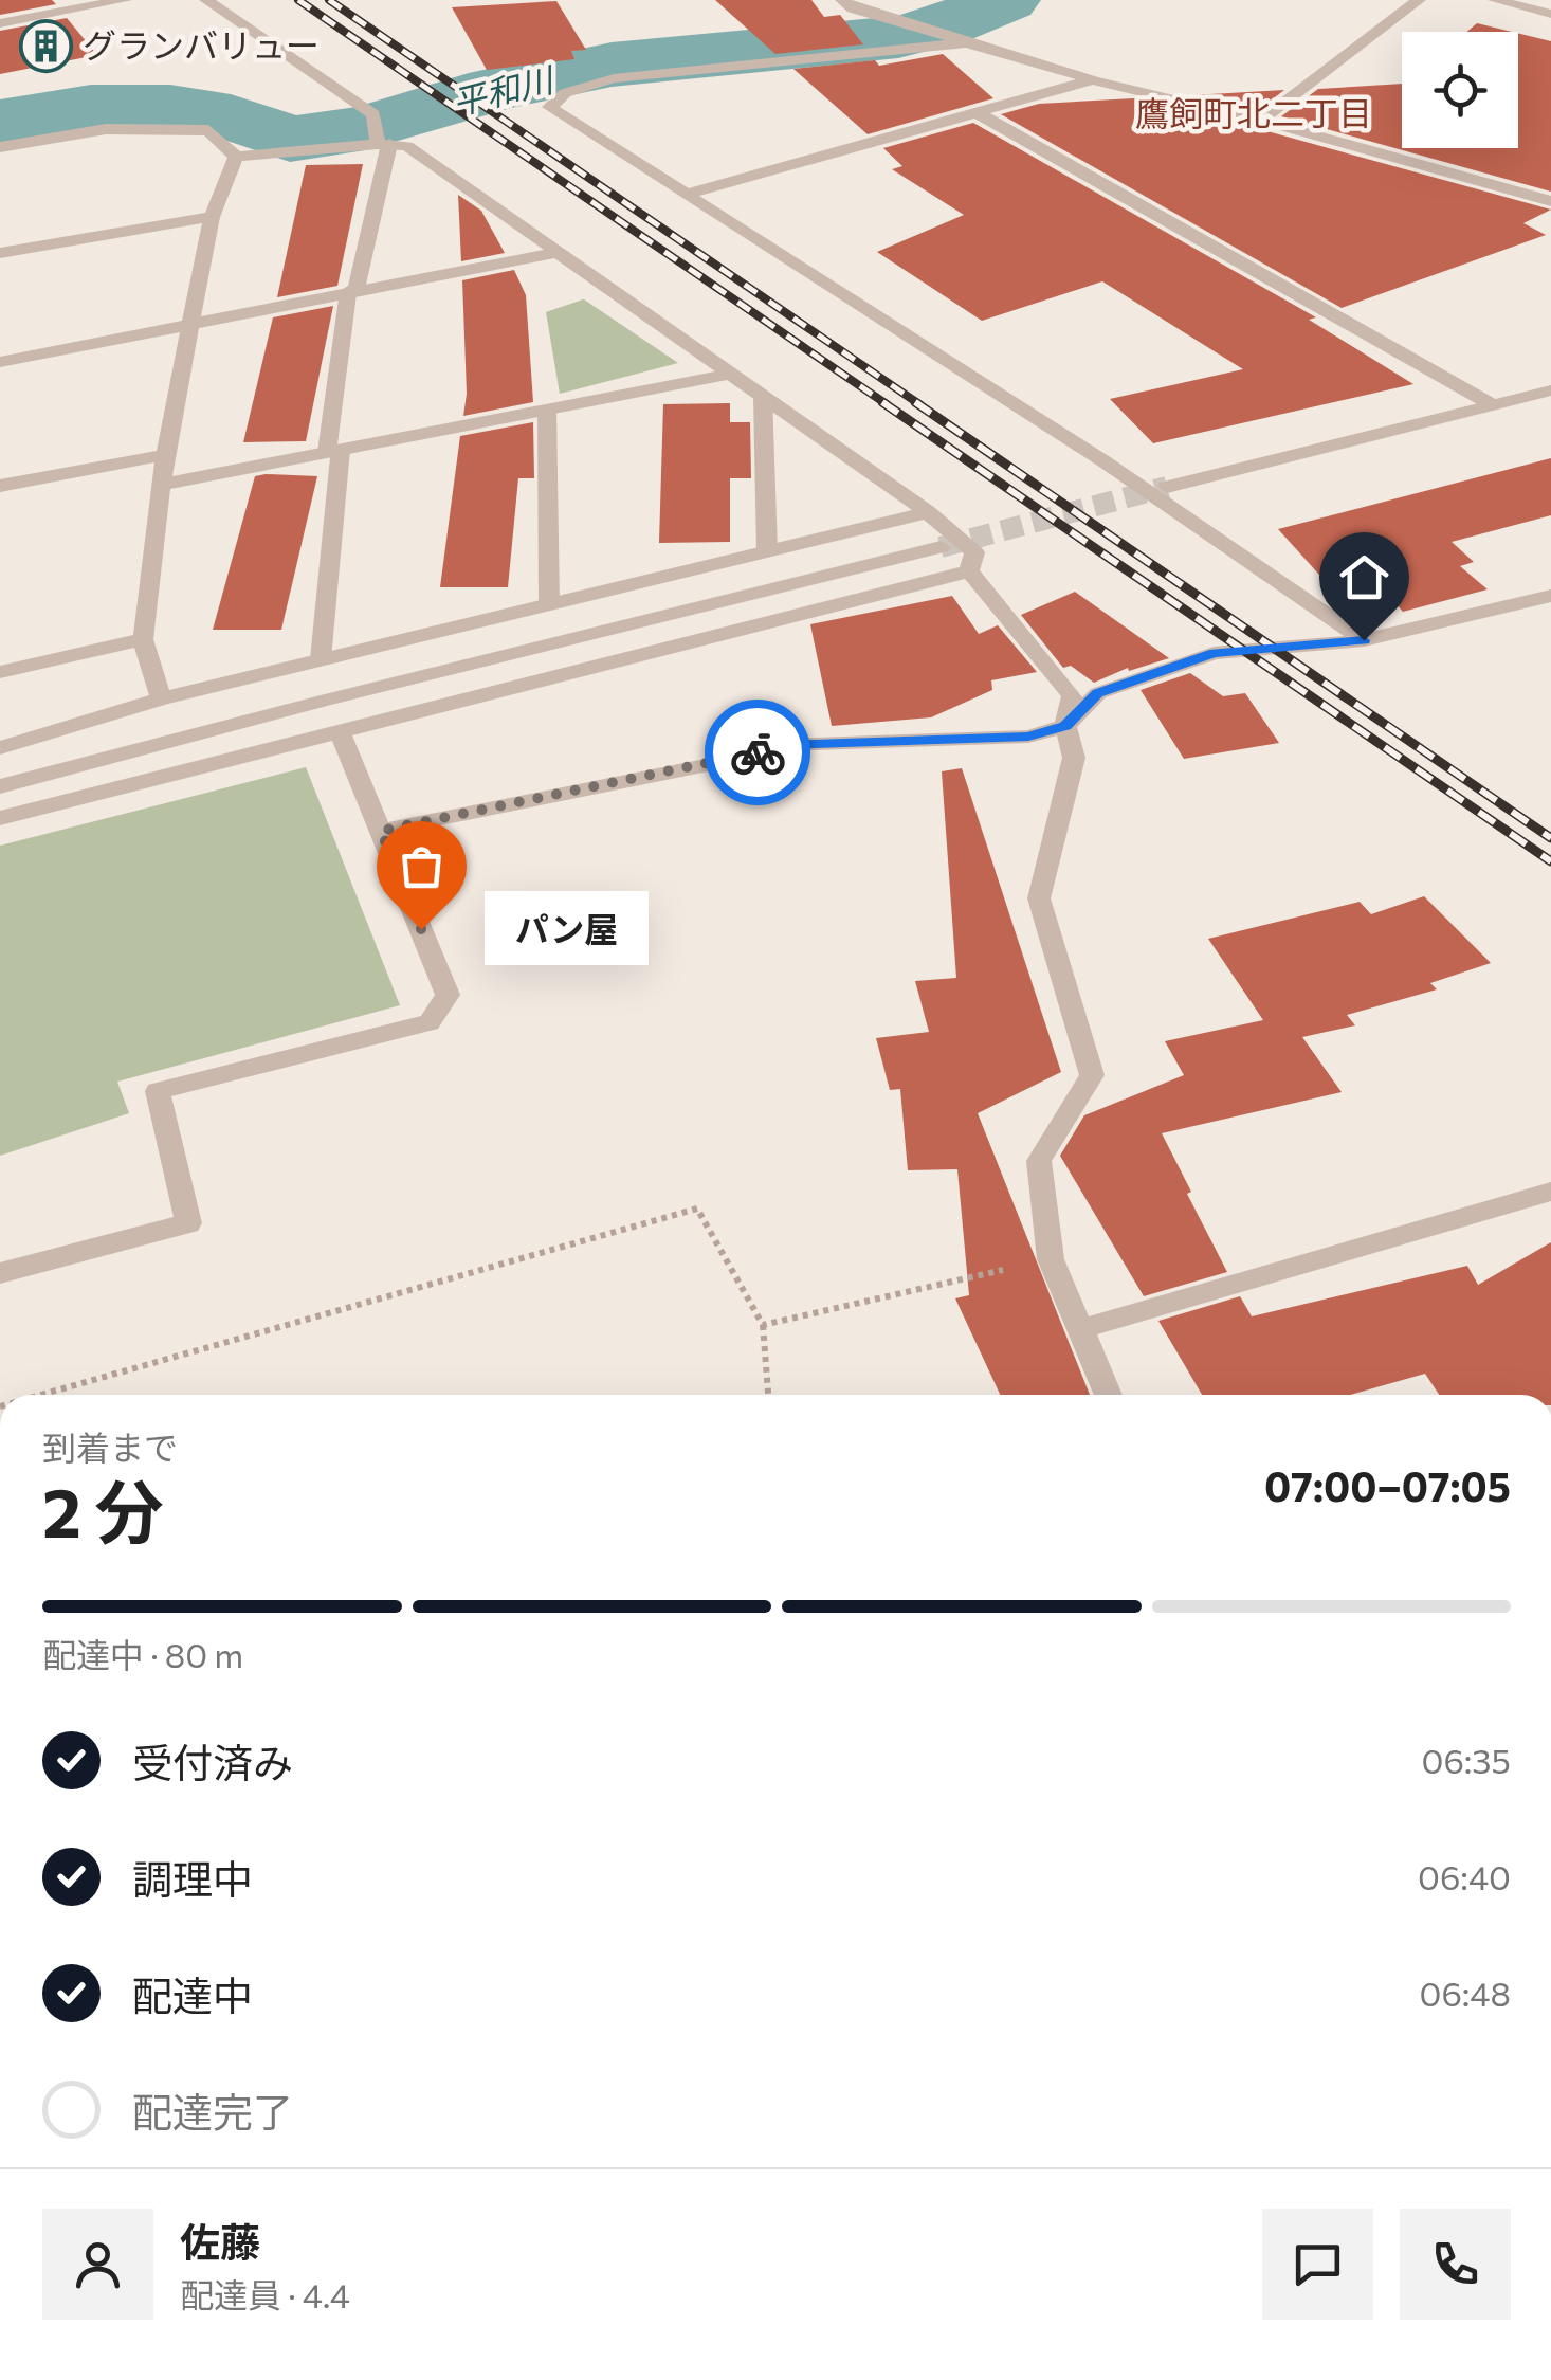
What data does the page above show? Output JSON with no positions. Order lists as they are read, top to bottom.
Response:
{
  "districts": ["鷹飼町北二丁目"],
  "water": ["平和川"],
  "places": {
    "building": ["グランバリュー"],
    "other": ["パン屋"]
  },
  "page": {
    "bubble": "パン屋",
    "heading": ["2 分", "到着まで", "07:00–07:05"],
    "panel": ["佐藤", "配達員 · 4.4"],
    "bar": "配達中 · 80 m",
    "list": [
      ["受付済み", "06:35"],
      ["調理中", "06:40"],
      ["配達中", "06:48"],
      "配達完了"
    ]
  }
}
